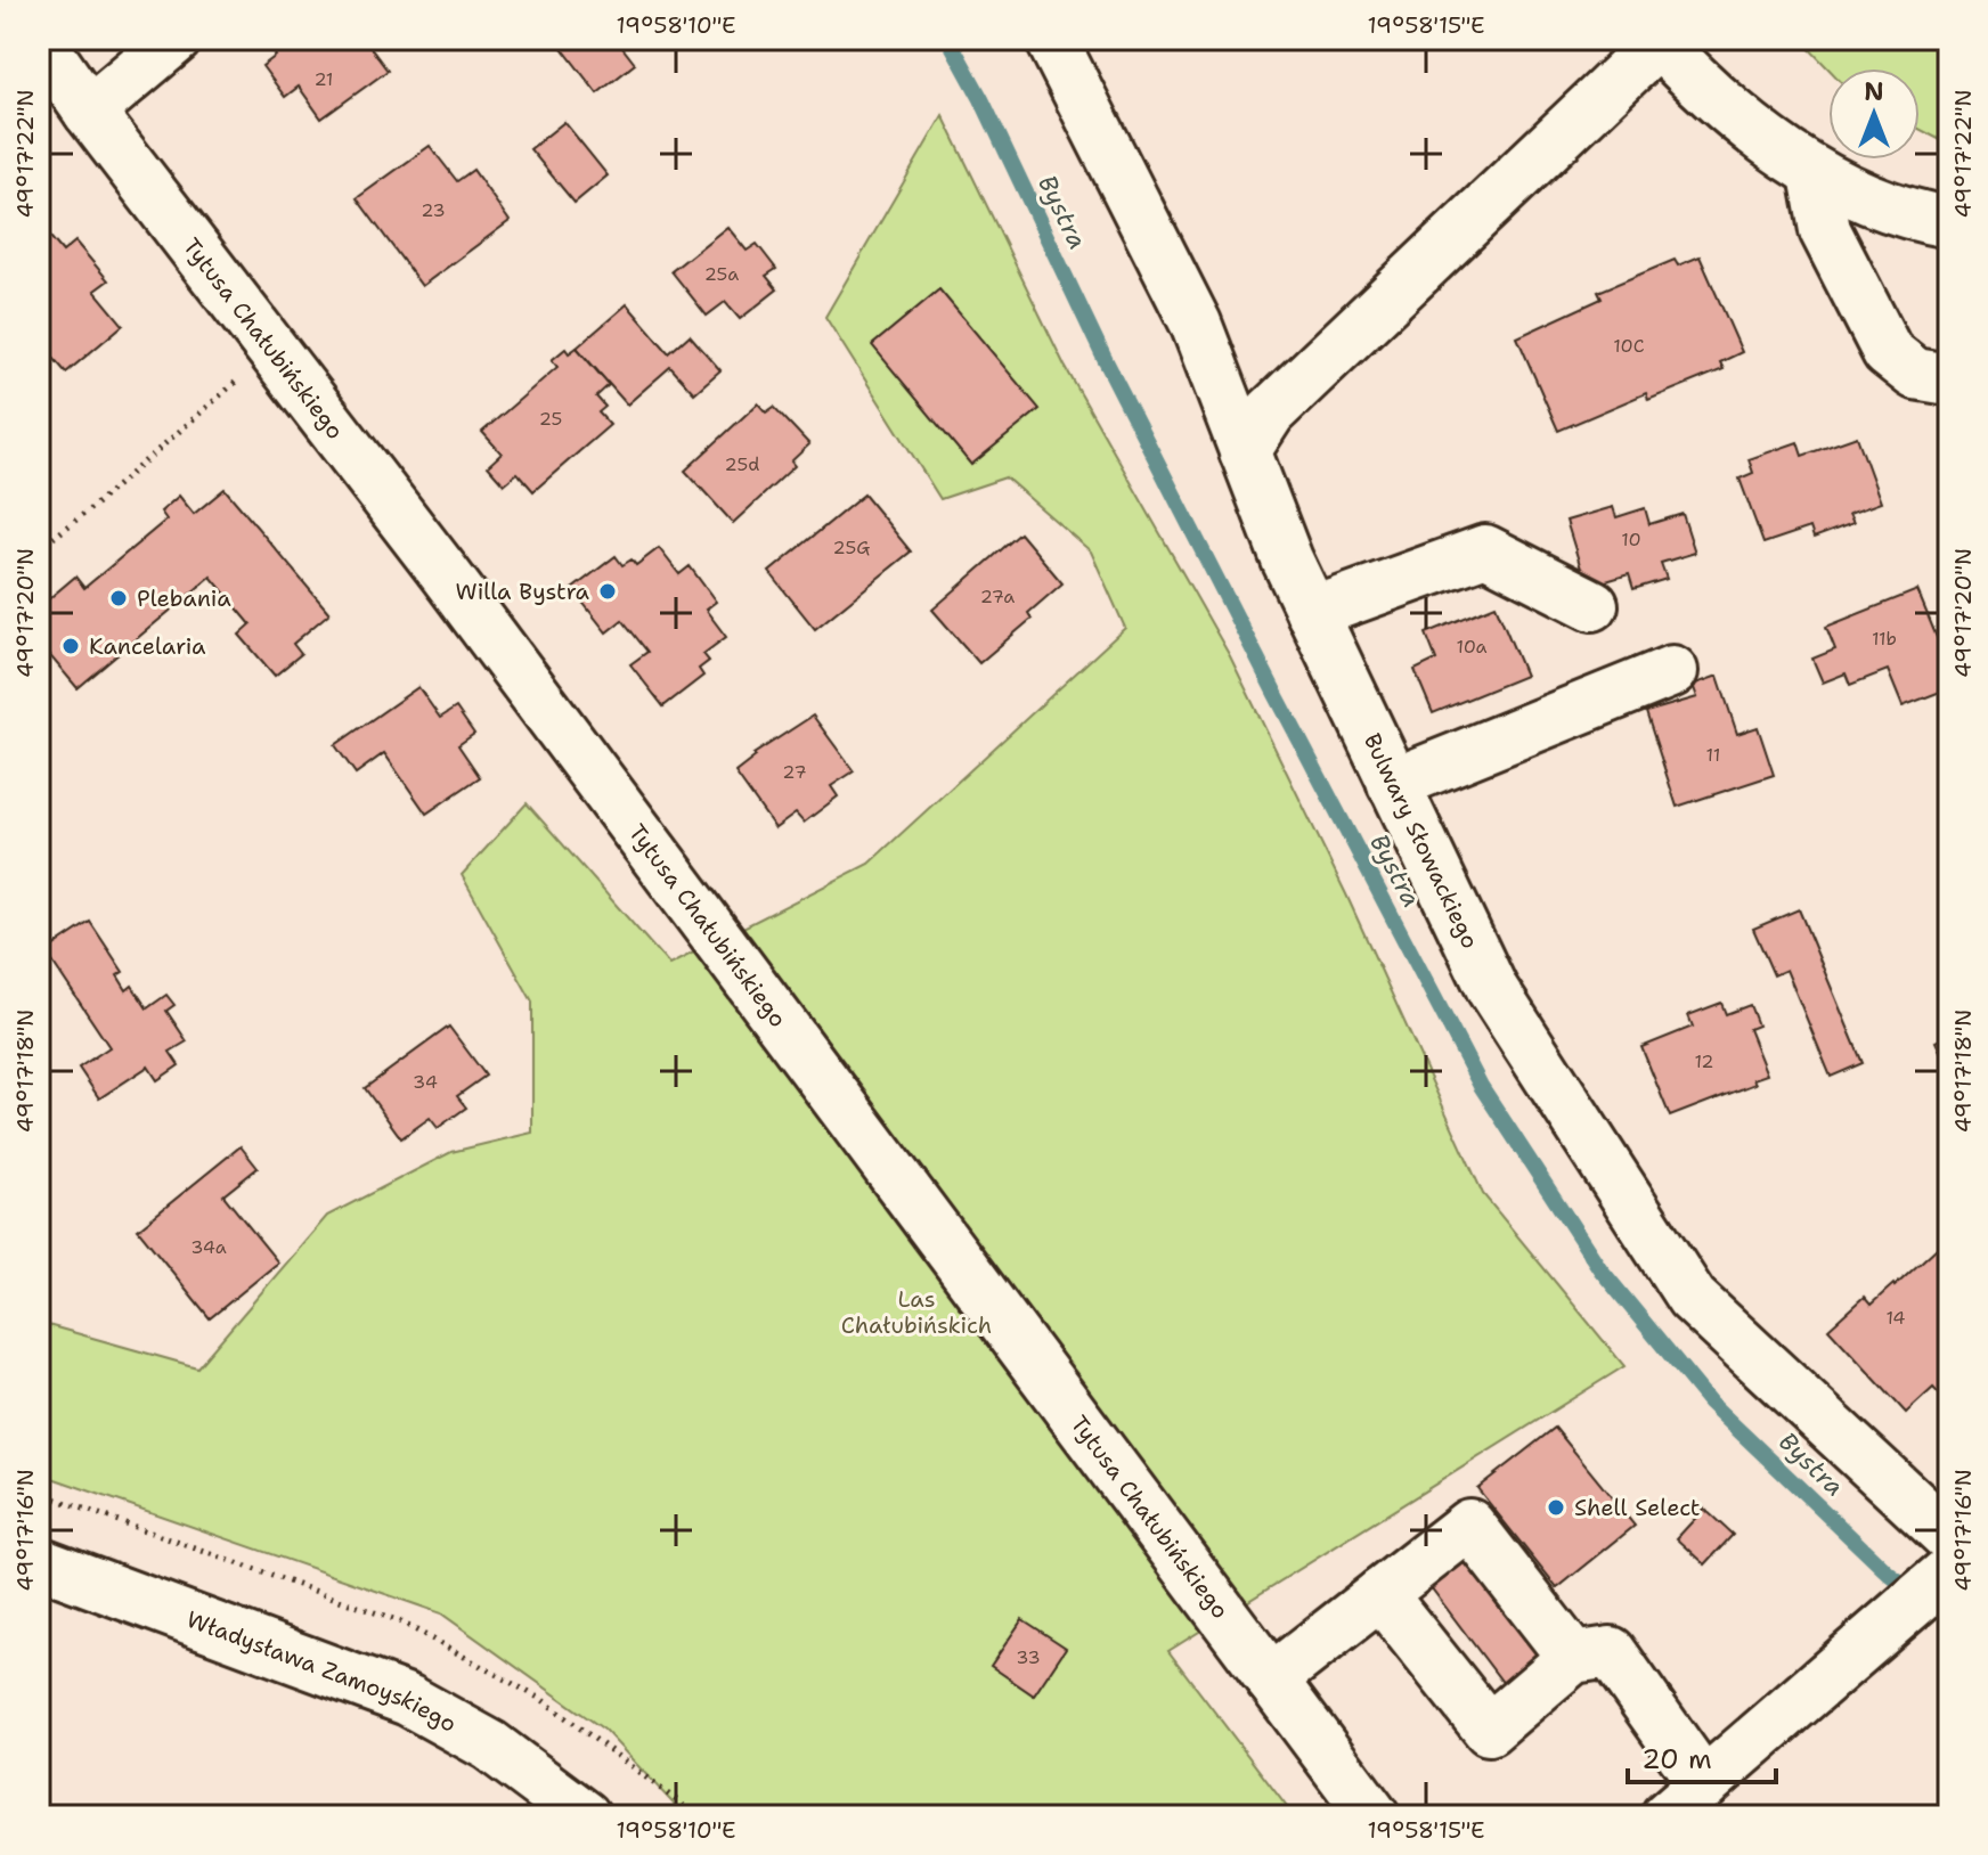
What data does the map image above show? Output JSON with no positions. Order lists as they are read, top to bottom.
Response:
{
  "streets": {
    "street": ["Tytusa Chałubińskiego", "Bulwary Słowackiego", "Władysława Zamoyskiego"]
  },
  "water": ["Bystra"],
  "parks": ["Las Chałubińskich"],
  "places": [
    "Willa Bystra",
    "Plebania",
    "Kancelaria",
    "Shell Select"
  ],
  "house_numbers": [
    "21",
    "23",
    "25a",
    "10C",
    "25",
    "25d",
    "10",
    "25G",
    "27a",
    "11b",
    "10a",
    "11",
    "27",
    "12",
    "34",
    "34a",
    "14",
    "33"
  ],
  "scale_bar": "20 m",
  "north": "top",
  "coordinates": [
    "19°58'10\"E",
    "19°58'15\"E",
    "49°17'22\"N",
    "49°17'20\"N",
    "49°17'18\"N",
    "49°17'16\"N"
  ]
}
